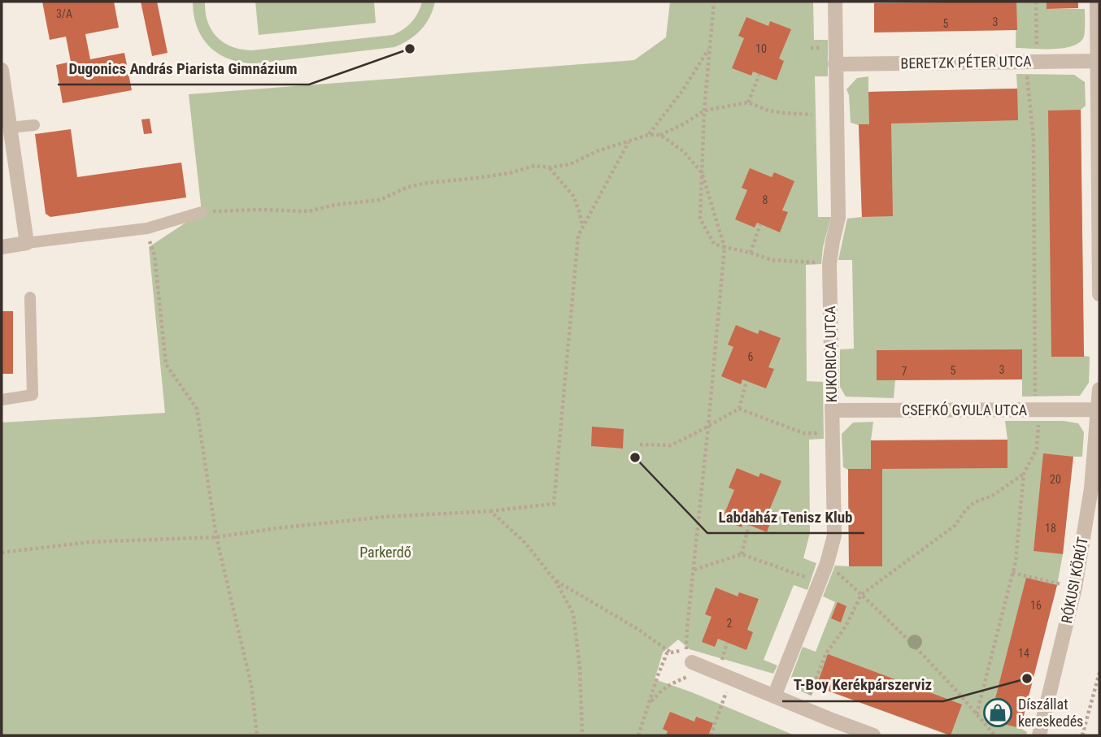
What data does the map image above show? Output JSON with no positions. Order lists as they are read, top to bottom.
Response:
{
  "streets": {
    "street": [
      "BERETZK PÉTER UTCA",
      "KUKORICA UTCA",
      "CSEFKÓ GYULA UTCA",
      "RÓKUSI KÖRÚT"
    ]
  },
  "crossings": [
    ["BERETZK PÉTER UTCA", "KUKORICA UTCA"],
    ["KUKORICA UTCA", "CSEFKÓ GYULA UTCA"],
    ["CSEFKÓ GYULA UTCA", "RÓKUSI KÖRÚT"]
  ],
  "parks": ["Parkerdő"],
  "places": {
    "other": ["Dugonics András Piarista Gimnázium", "Labdaház Tenisz Klub", "T-Boy Kerékpárszerviz"],
    "shop": ["Díszállat kereskedés"]
  },
  "house_numbers": [
    "3/A",
    "3",
    "5",
    "10",
    "8",
    "6",
    "3",
    "5",
    "7",
    "20",
    "18",
    "16",
    "2",
    "14"
  ]
}
